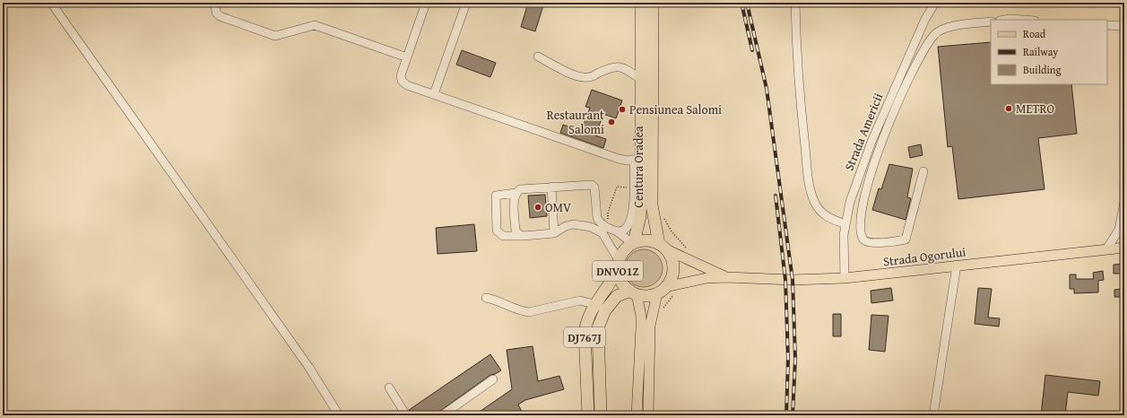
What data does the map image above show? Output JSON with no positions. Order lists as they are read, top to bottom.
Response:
{
  "streets": {
    "highway": ["Centura Oradea", "DNVO1Z", "DJ767J"],
    "main road": ["Strada Ogorului"],
    "street": ["Strada Americii"]
  },
  "crossings": [
    ["Strada Americii", "Strada Ogorului"],
    ["Centura Oradea", "Strada Ogorului"],
    ["Centura Oradea", "DNVO1Z"],
    ["Centura Oradea", "DJ767J"],
    ["Strada Ogorului", "DNVO1Z"],
    ["Strada Ogorului", "DJ767J"],
    ["DNVO1Z", "DJ767J"]
  ],
  "places": [
    "METRO",
    "Pensiunea Salomi",
    "Restaurant Salomi",
    "OMV"
  ],
  "legend": ["Road", "Railway", "Building"]
}
